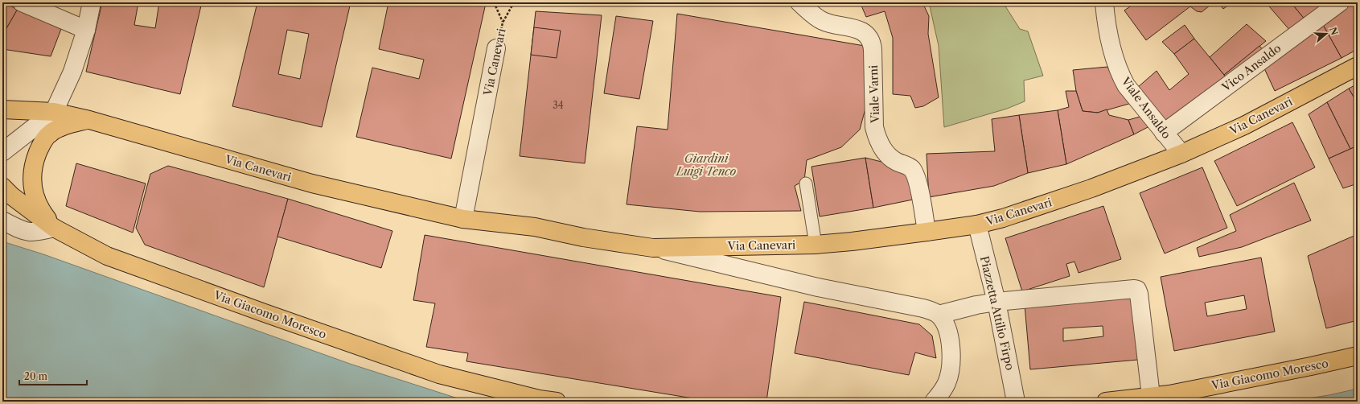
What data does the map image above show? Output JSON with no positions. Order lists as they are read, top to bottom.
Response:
{
  "streets": {
    "main road": ["Via Canevari", "Via Giacomo Moresco"],
    "street": [
      "Vico Ansaldo",
      "Viale Varni",
      "Viale Ansaldo",
      "Piazzetta Attilio Firpo"
    ]
  },
  "crossings": [
    ["Via Canevari", "Viale Varni"],
    ["Via Canevari", "Viale Ansaldo"],
    ["Via Canevari", "Piazzetta Attilio Firpo"],
    ["Vico Ansaldo", "Viale Ansaldo"]
  ],
  "parks": ["Giardini Luigi Tenco"],
  "house_numbers": ["34"],
  "scale_bar": "20 m",
  "north": "right"
}
